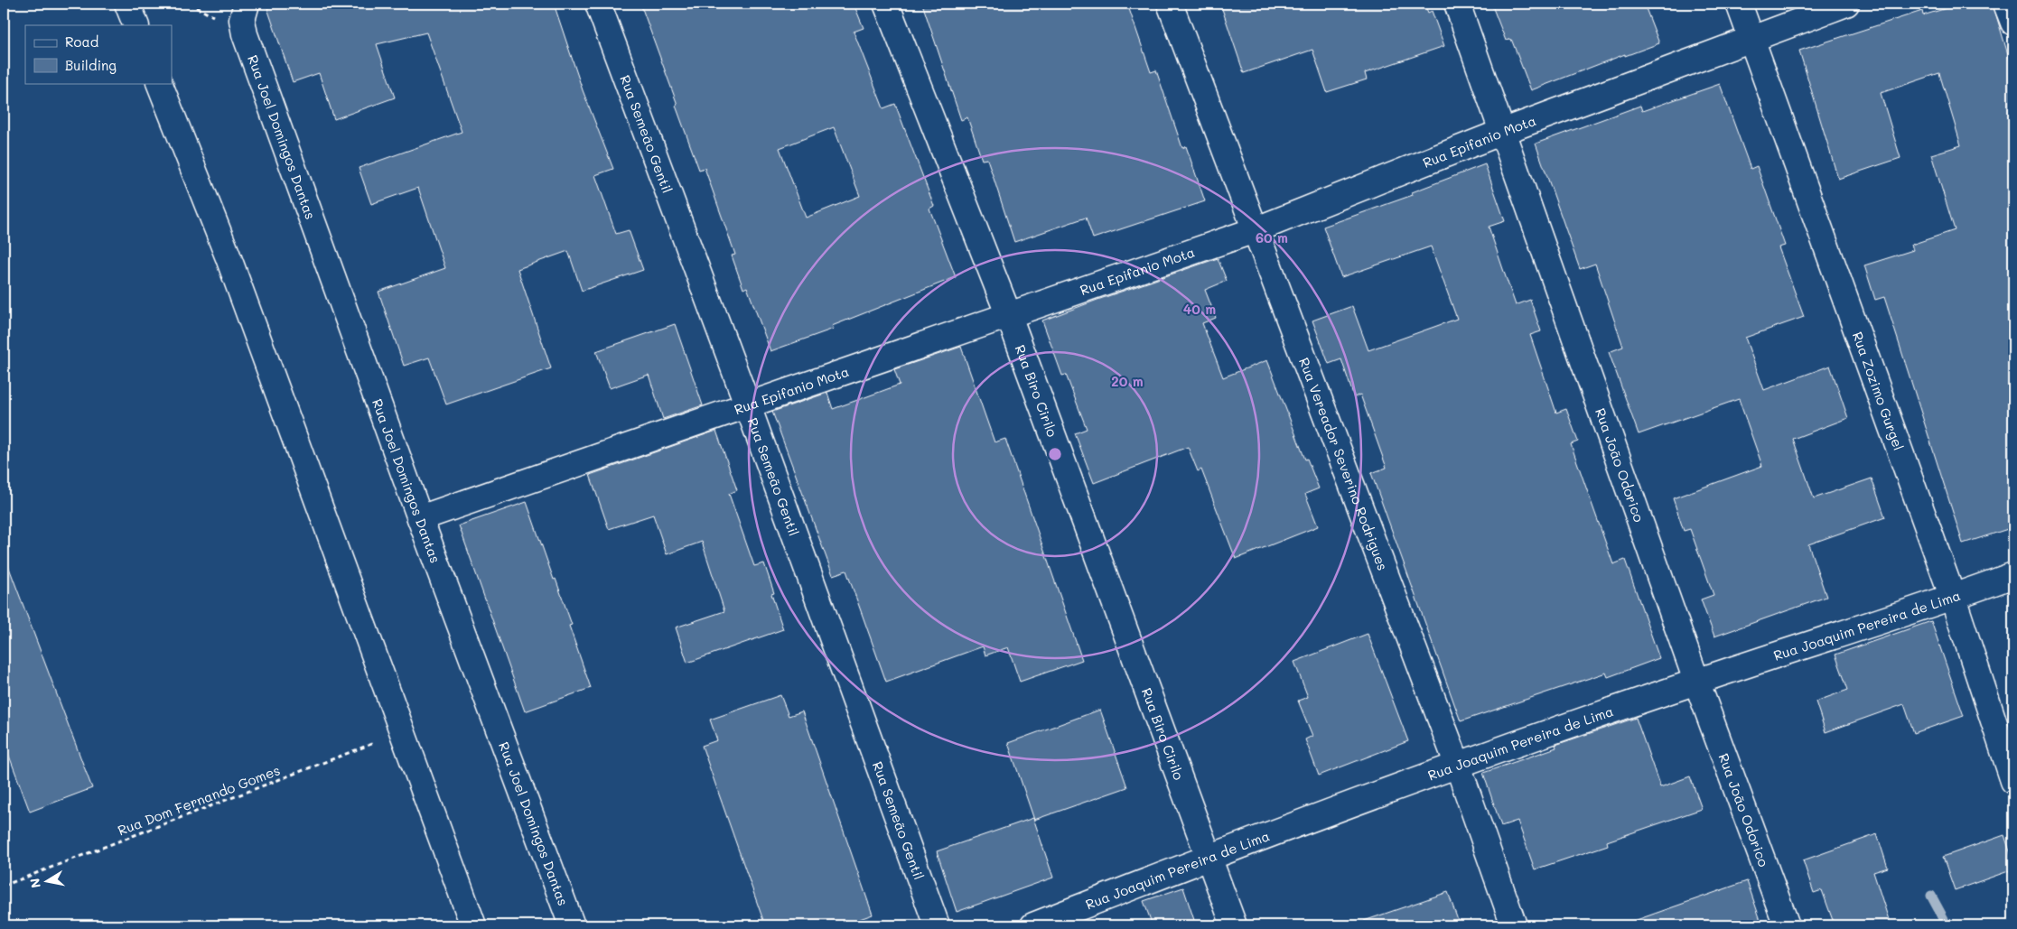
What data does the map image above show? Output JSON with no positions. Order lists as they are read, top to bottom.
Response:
{
  "streets": {
    "street": [
      "Rua Semeão Gentil",
      "Rua Joel Domingos Dantas",
      "Rua Epifanio Mota",
      "Rua Biro Cirilo",
      "Rua Zozimo Gurgel",
      "Rua Vereador Severino Rodrigues",
      "Rua João Odorico",
      "Rua Joaquim Pereira de Lima"
    ],
    "path": ["Rua Dom Fernando Gomes"]
  },
  "crossings": [
    ["Rua Semeão Gentil", "Rua Epifanio Mota"],
    ["Rua Joel Domingos Dantas", "Rua Epifanio Mota"],
    ["Rua Epifanio Mota", "Rua Biro Cirilo"],
    ["Rua Epifanio Mota", "Rua Zozimo Gurgel"],
    ["Rua Epifanio Mota", "Rua Vereador Severino Rodrigues"],
    ["Rua Epifanio Mota", "Rua João Odorico"],
    ["Rua Biro Cirilo", "Rua Joaquim Pereira de Lima"],
    ["Rua Zozimo Gurgel", "Rua Joaquim Pereira de Lima"],
    ["Rua Vereador Severino Rodrigues", "Rua Joaquim Pereira de Lima"],
    ["Rua João Odorico", "Rua Joaquim Pereira de Lima"]
  ],
  "legend": ["Road", "Building"],
  "north": "left",
  "rings": ["60 m", "40 m", "20 m"]
}
